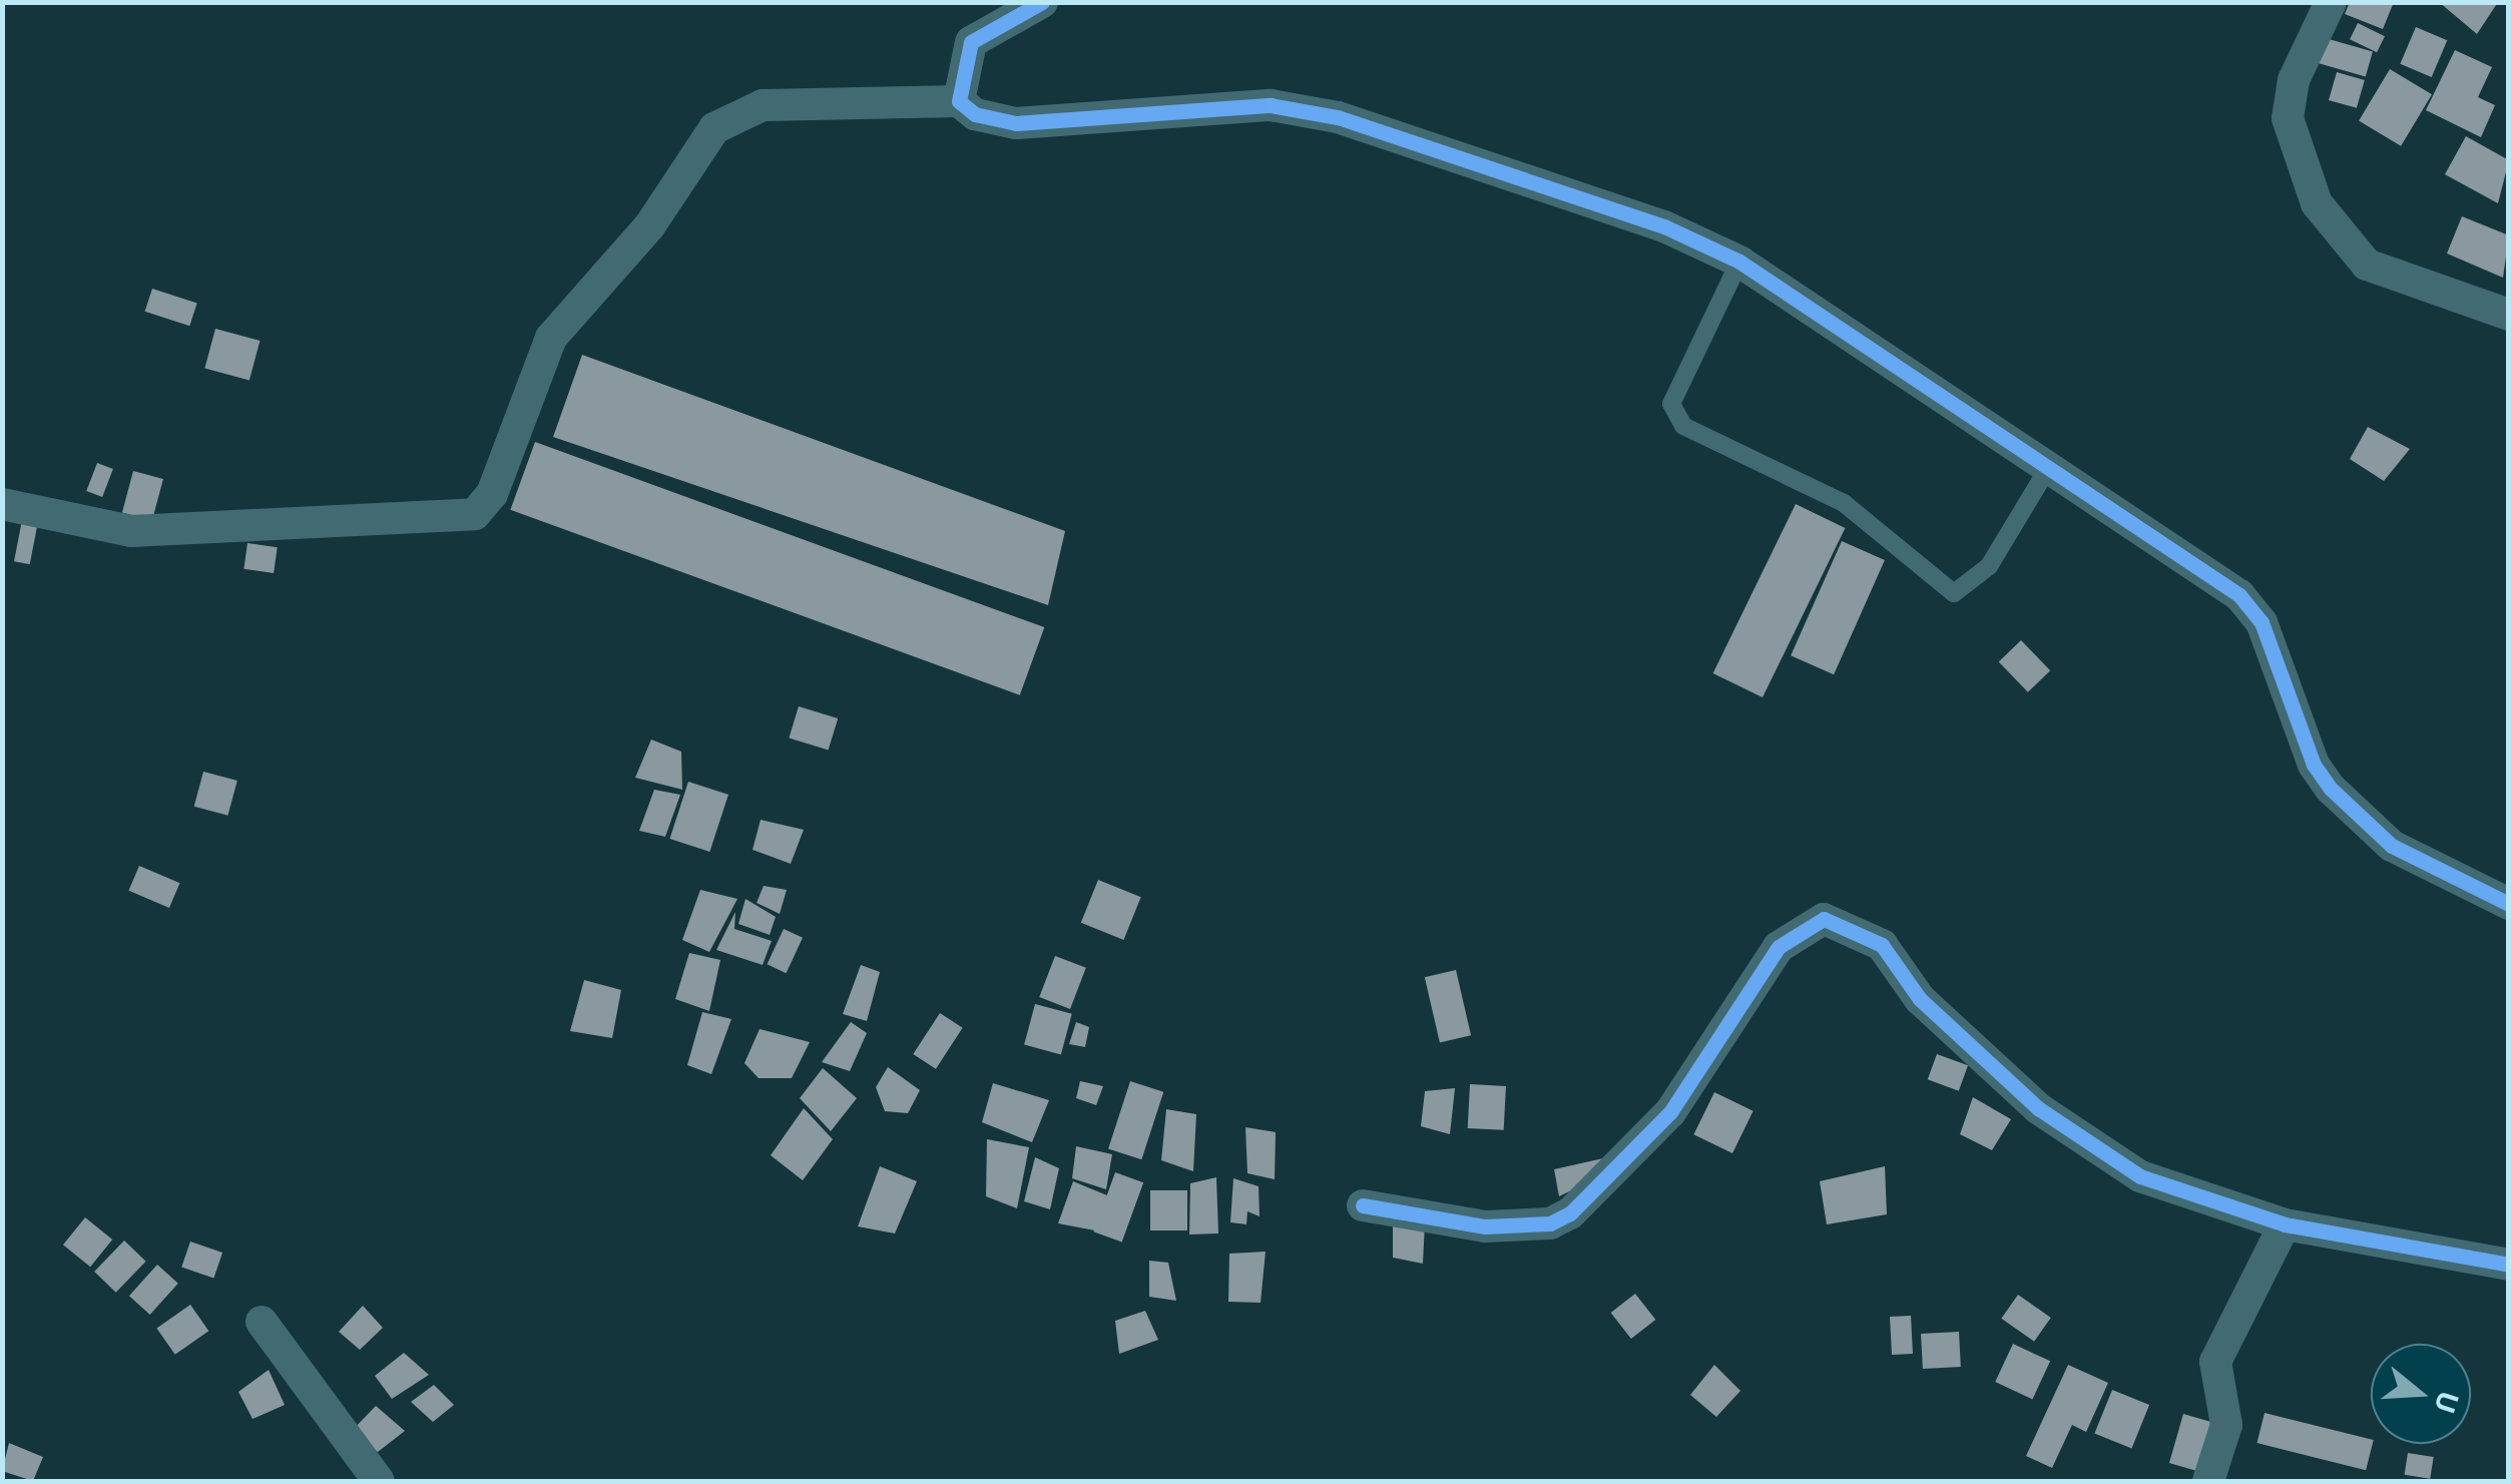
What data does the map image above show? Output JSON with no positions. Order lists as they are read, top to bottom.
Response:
{
  "north": "right"
}
